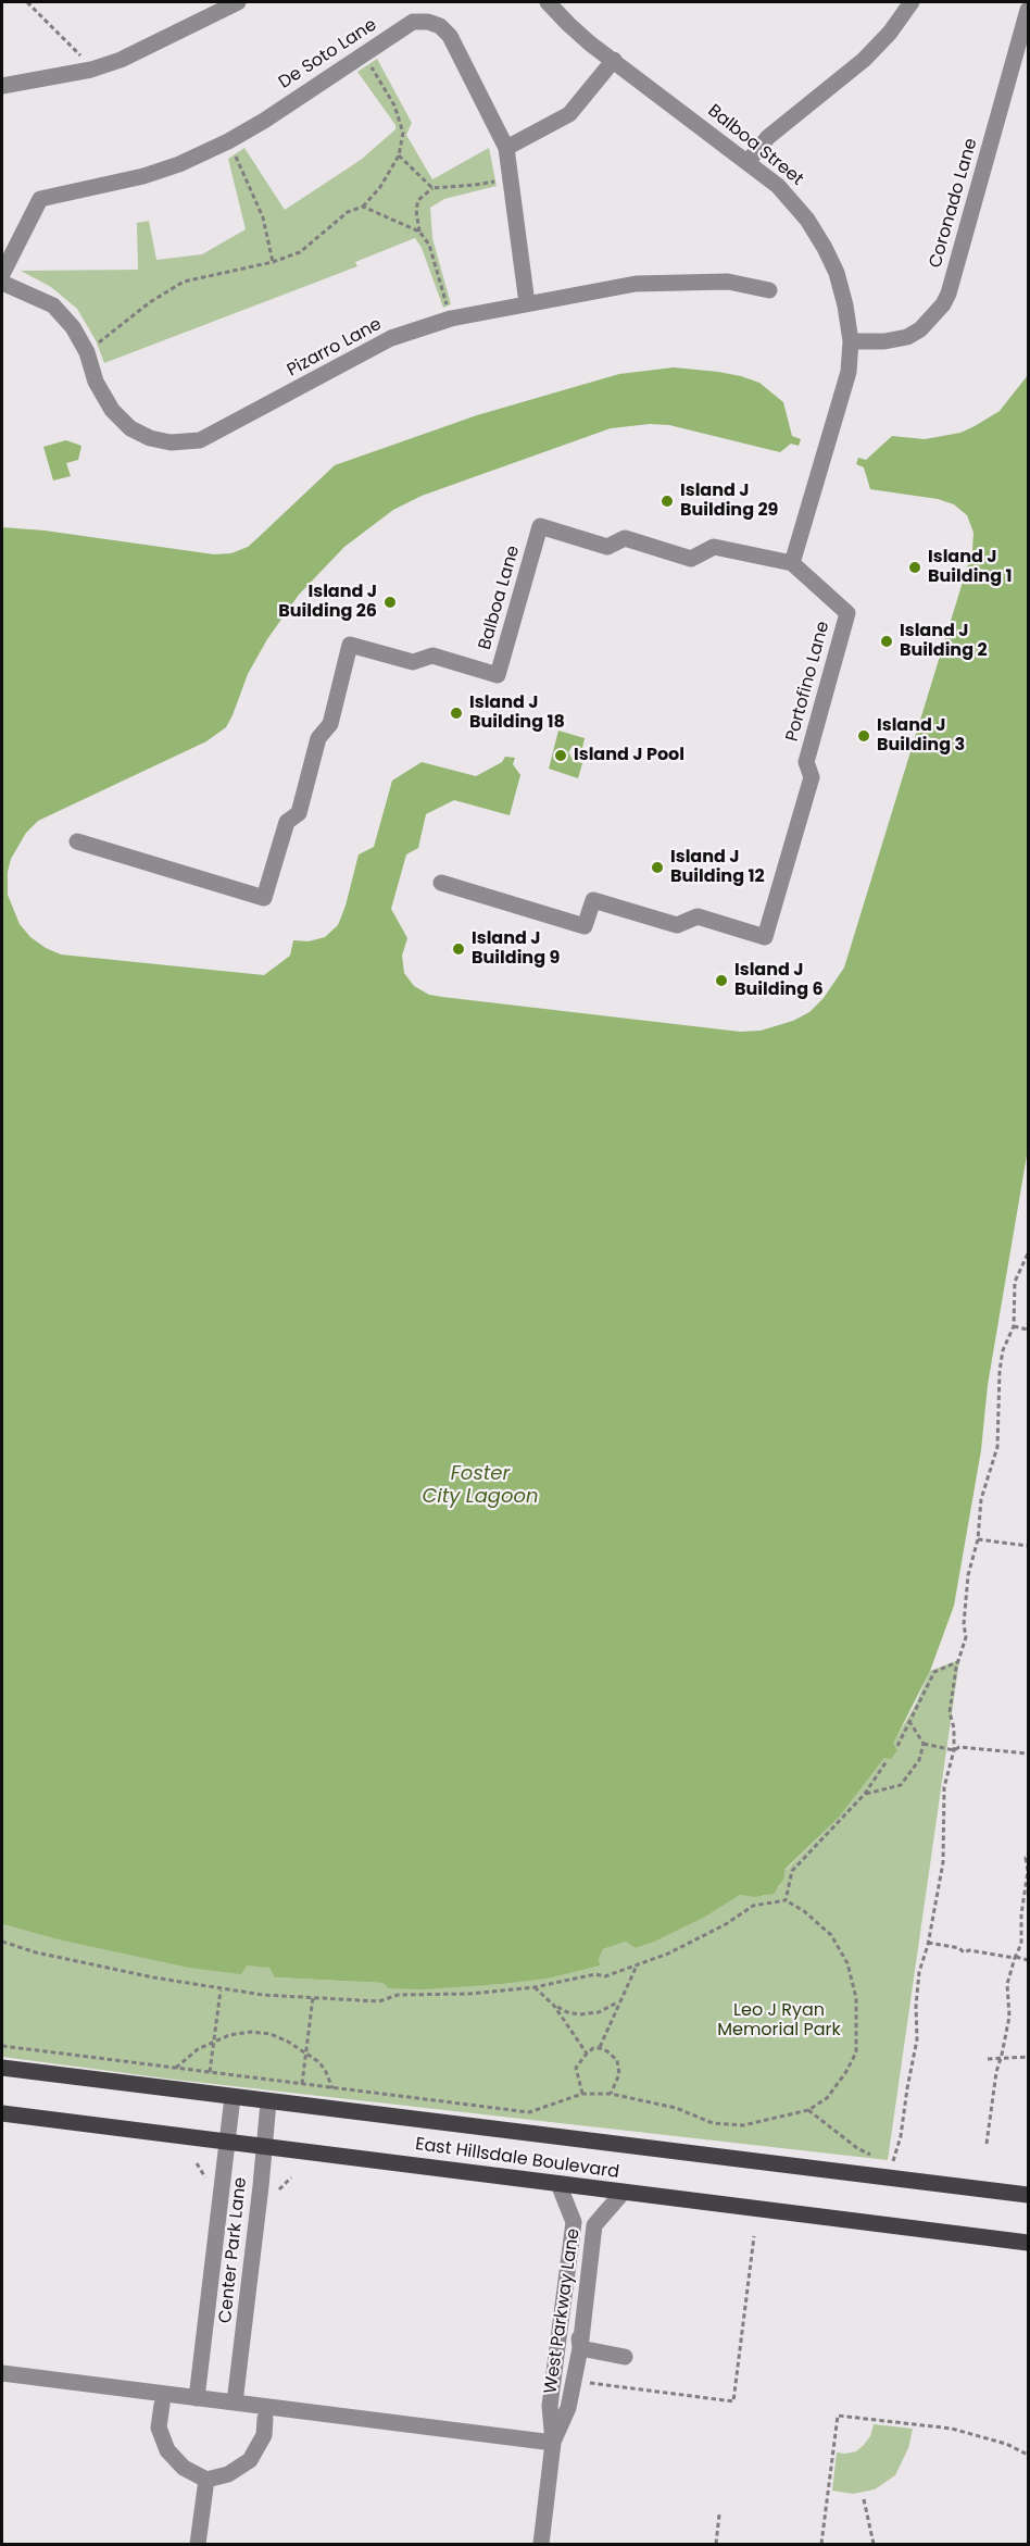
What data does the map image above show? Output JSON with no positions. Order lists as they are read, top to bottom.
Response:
{
  "streets": {
    "main road": ["East Hillsdale Boulevard"],
    "street": [
      "De Soto Lane",
      "Balboa Street",
      "Coronado Lane",
      "Pizarro Lane",
      "Balboa Lane",
      "Portofino Lane",
      "Center Park Lane",
      "West Parkway Lane"
    ]
  },
  "crossings": [
    ["De Soto Lane", "Pizarro Lane"],
    ["Balboa Street", "Coronado Lane"],
    ["Balboa Street", "Balboa Lane"],
    ["Balboa Street", "Portofino Lane"],
    ["Balboa Lane", "Portofino Lane"],
    ["East Hillsdale Boulevard", "Center Park Lane"],
    ["East Hillsdale Boulevard", "West Parkway Lane"]
  ],
  "water": ["Foster City Lagoon"],
  "parks": ["Leo J Ryan Memorial Park"],
  "places": [
    "Island J Building 29",
    "Island J Building 1",
    "Island J Building 26",
    "Island J Building 2",
    "Island J Building 18",
    "Island J Building 3",
    "Island J Pool",
    "Island J Building 12",
    "Island J Building 9",
    "Island J Building 6"
  ]
}
